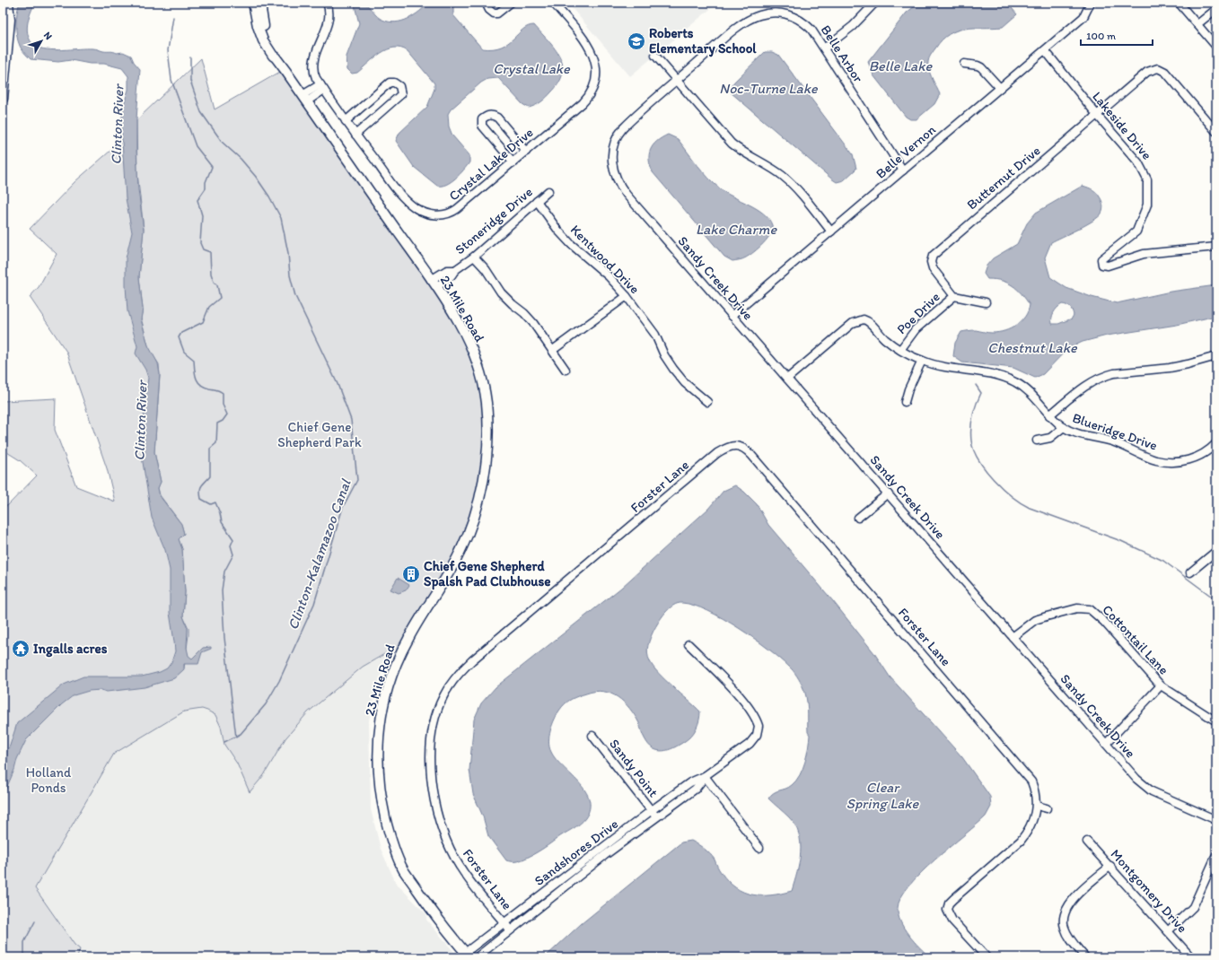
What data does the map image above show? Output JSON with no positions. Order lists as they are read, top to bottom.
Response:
{
  "streets": {
    "main road": ["23 Mile Road"],
    "street": [
      "Belle Arbor",
      "Lakeside Drive",
      "Belle Vernon",
      "Crystal Lake Drive",
      "Butternut Drive",
      "Stoneridge Drive",
      "Kentwood Drive",
      "Sandy Creek Drive",
      "Poe Drive",
      "Blueridge Drive",
      "Forster Lane",
      "Cottontail Lane",
      "Sandy Point",
      "Sandshores Drive",
      "Montgomery Drive"
    ]
  },
  "crossings": [
    ["Belle Arbor", "Belle Vernon"],
    ["Belle Arbor", "Sandy Creek Drive"],
    ["Lakeside Drive", "Belle Vernon"],
    ["Lakeside Drive", "Butternut Drive"],
    ["Belle Vernon", "Sandy Creek Drive"],
    ["Butternut Drive", "Poe Drive"],
    ["Stoneridge Drive", "Kentwood Drive"],
    ["Stoneridge Drive", "23 Mile Road"],
    ["Sandy Creek Drive", "Blueridge Drive"],
    ["Sandy Creek Drive", "Cottontail Lane"],
    ["23 Mile Road", "Sandshores Drive"],
    ["Poe Drive", "Blueridge Drive"],
    ["Forster Lane", "Sandshores Drive"],
    ["Sandy Point", "Sandshores Drive"]
  ],
  "water": [
    "Belle Lake",
    "Crystal Lake",
    "Noc-Turne Lake",
    "Clinton River",
    "Lake Charme",
    "Chestnut Lake",
    "Clinton-Kalamazoo Canal",
    "Clear Spring Lake"
  ],
  "parks": ["Chief Gene Shepherd Park", "Holland Ponds"],
  "places": {
    "school or university": ["Roberts Elementary School"],
    "building": ["Chief Gene Shepherd Spalsh Pad Clubhouse"],
    "temple": ["Ingalls acres"]
  },
  "scale_bar": "100 m",
  "north": "top right"
}
